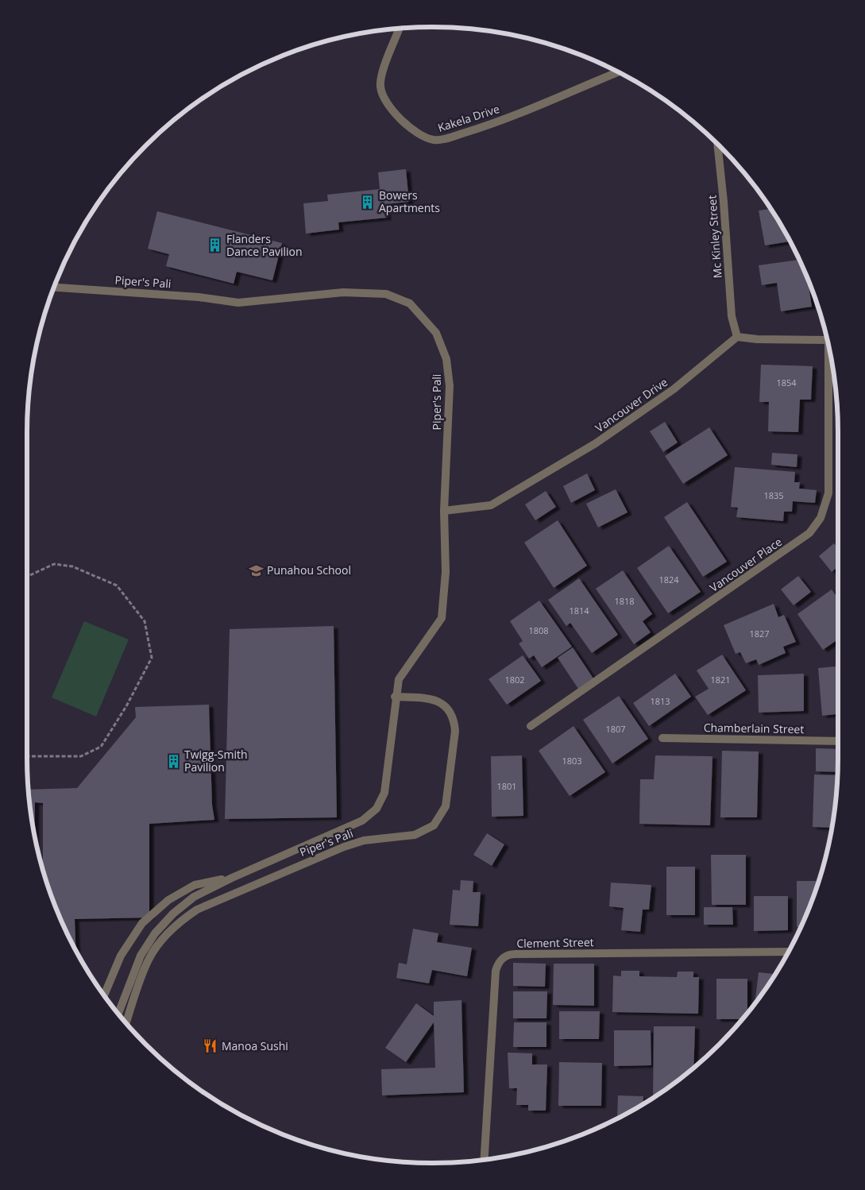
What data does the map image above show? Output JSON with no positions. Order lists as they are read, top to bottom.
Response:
{
  "streets": {
    "street": [
      "Kakela Drive",
      "Mc Kinley Street",
      "Piper's Pali",
      "Vancouver Drive",
      "Vancouver Place",
      "Chamberlain Street",
      "Clement Street"
    ]
  },
  "crossings": [
    ["Mc Kinley Street", "Vancouver Drive"],
    ["Piper's Pali", "Vancouver Drive"]
  ],
  "places": {
    "building": ["Bowers Apartments", "Flanders Dance Pavilion", "Twigg-Smith Pavilion"],
    "school or university": ["Punahou School"],
    "restaurant": ["Manoa Sushi"]
  },
  "house_numbers": [
    "1854",
    "1835",
    "1824",
    "1818",
    "1814",
    "1808",
    "1827",
    "1802",
    "1821",
    "1813",
    "1807",
    "1803",
    "1801"
  ]
}
